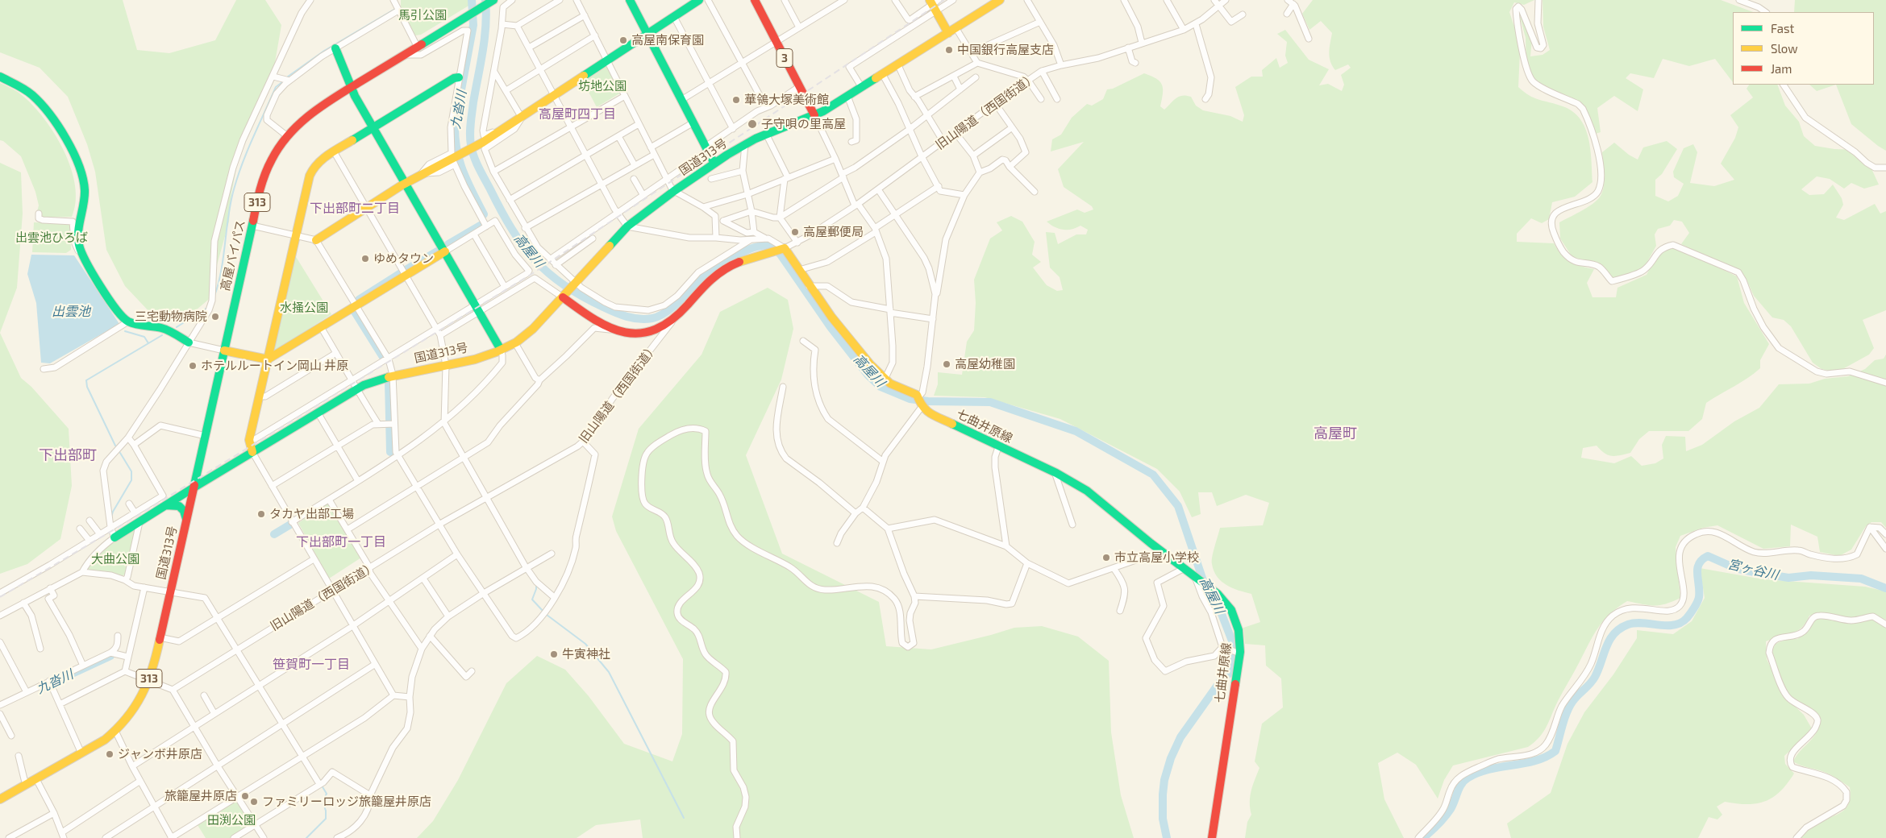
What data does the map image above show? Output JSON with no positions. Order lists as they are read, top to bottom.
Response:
{
  "streets": {
    "main road": [
      "3",
      "国道313号",
      "313",
      "高屋バイパス",
      "七曲井原線"
    ],
    "street": ["旧山陽道（西国街道）"]
  },
  "crossings": [
    ["3", "国道313号"],
    ["旧山陽道（西国街道）", "七曲井原線"],
    ["国道313号", "高屋バイパス"]
  ],
  "districts": [
    "高屋町四丁目",
    "下出部町二丁目",
    "高屋町",
    "下出部町",
    "下出部町一丁目",
    "笹賀町一丁目"
  ],
  "water": [
    "九沓川",
    "高屋川",
    "出雲池",
    "宮ヶ谷川"
  ],
  "parks": [
    "馬引公園",
    "坊地公園",
    "出雲池ひろば",
    "水掻公園",
    "大曲公園",
    "田渕公園"
  ],
  "places": [
    "高屋南保育園",
    "中国銀行高屋支店",
    "華鴒大塚美術館",
    "子守唄の里高屋",
    "高屋郵便局",
    "ゆめタウン",
    "三宅動物病院",
    "高屋幼稚園",
    "ホテルルートイン岡山 井原",
    "タカヤ出部工場",
    "市立高屋小学校",
    "牛寅神社",
    "ジャンボ井原店",
    "旅籠屋井原店",
    "ファミリーロッジ旅籠屋井原店"
  ],
  "legend": ["Fast", "Slow", "Jam"]
}
